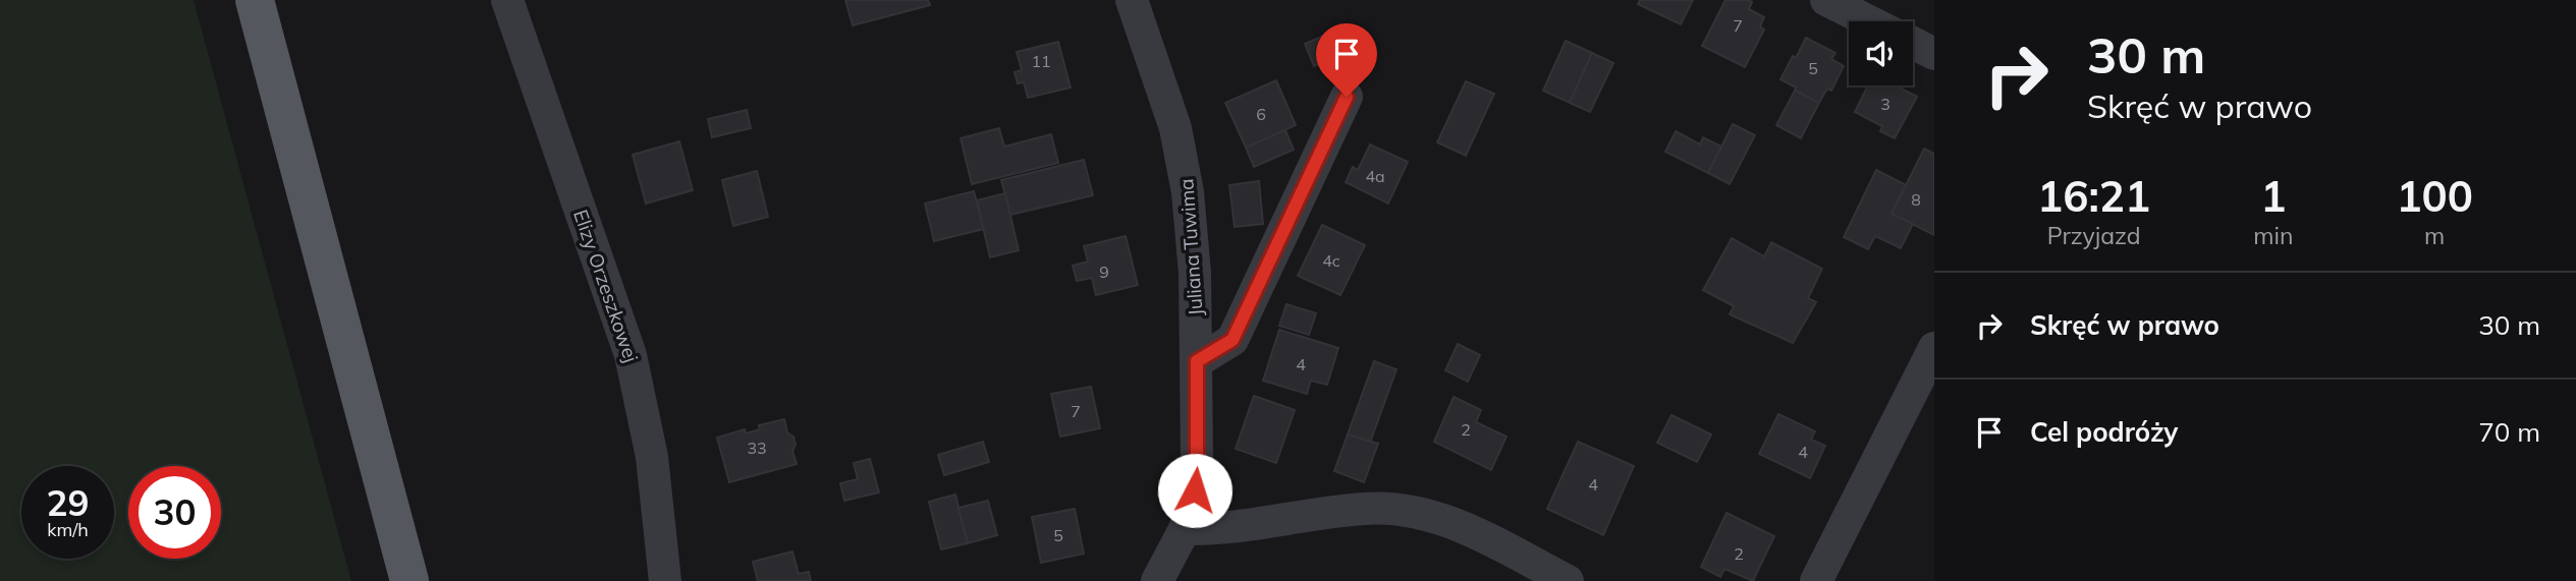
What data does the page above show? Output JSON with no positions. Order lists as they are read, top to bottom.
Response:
{
  "streets": {
    "street": ["Juliana Tuwima", "Elizy Orzeszkowej"]
  },
  "house_numbers": [
    "7",
    "11",
    "5",
    "3",
    "6",
    "4a",
    "8",
    "4c",
    "9",
    "4",
    "7",
    "2",
    "33",
    "4",
    "4",
    "5",
    "2"
  ],
  "page": {
    "turn": ["30 m", "Skręć w prawo"],
    "eta": [
      "16:21",
      "Przyjazd",
      "1",
      "min",
      "100",
      "m"
    ],
    "list": [
      {
        "name": "Skręć w prawo",
        "value": "30 m"
      },
      {
        "name": "Cel podróży",
        "value": "70 m"
      }
    ],
    "speed": "29 km/h",
    "limit": "30"
  }
}
